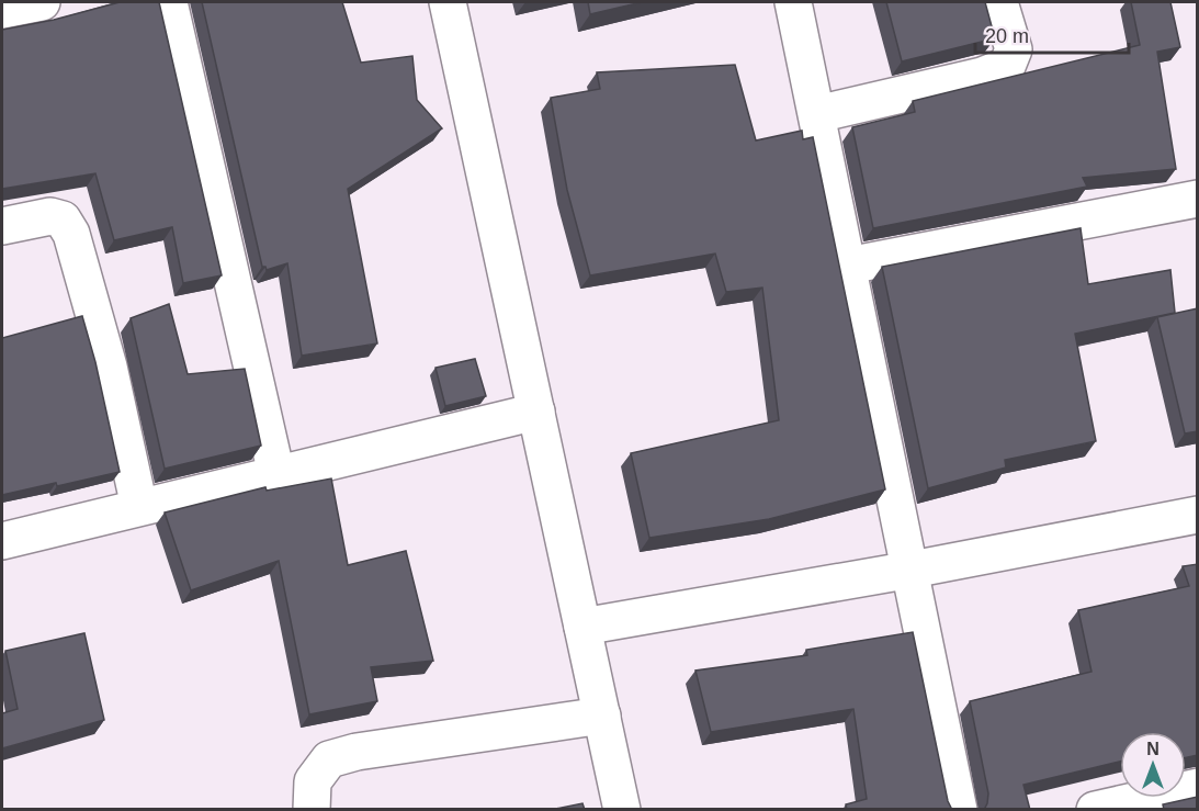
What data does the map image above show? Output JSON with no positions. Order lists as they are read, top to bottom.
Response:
{
  "scale_bar": "20 m",
  "north": "top"
}
